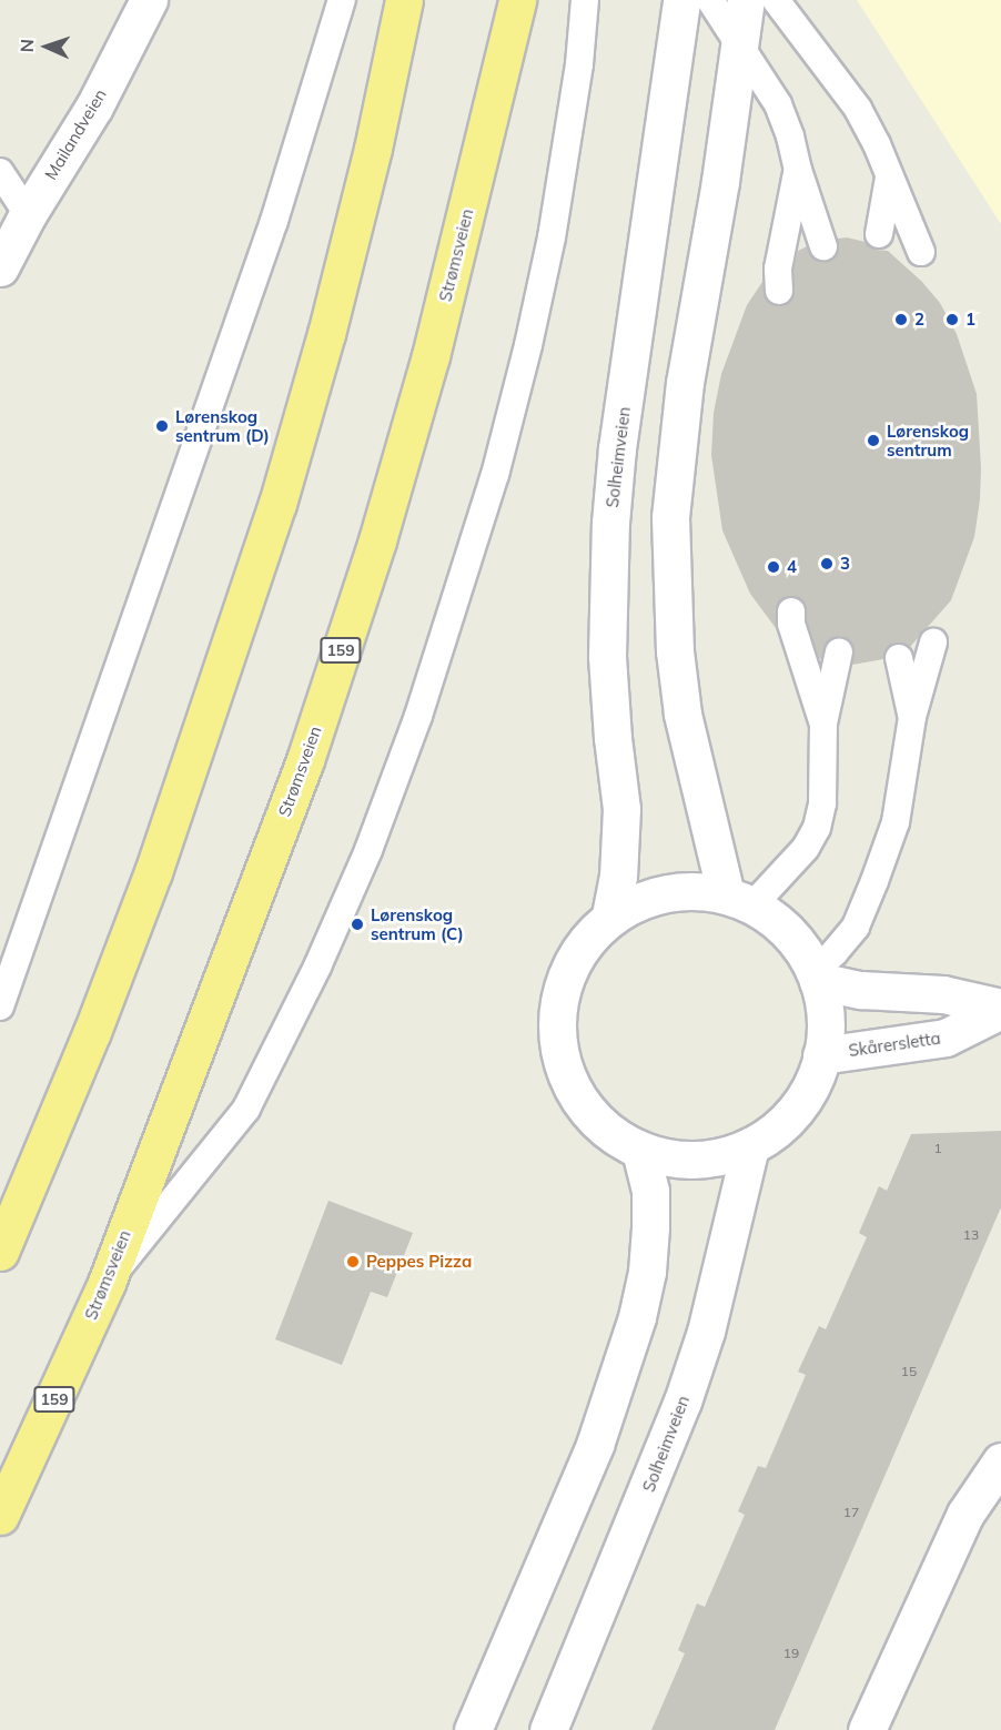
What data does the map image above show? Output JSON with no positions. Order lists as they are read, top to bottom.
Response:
{
  "streets": {
    "highway": ["Strømsveien", "159"],
    "main road": ["Mailandveien", "Solheimveien", "Skårersletta"]
  },
  "places": [
    "2",
    "1",
    "Lørenskog sentrum (D)",
    "Lørenskog sentrum",
    "3",
    "4",
    "Lørenskog sentrum (C)",
    "Peppes Pizza"
  ],
  "house_numbers": [
    "1",
    "13",
    "15",
    "17",
    "19"
  ],
  "north": "left"
}
